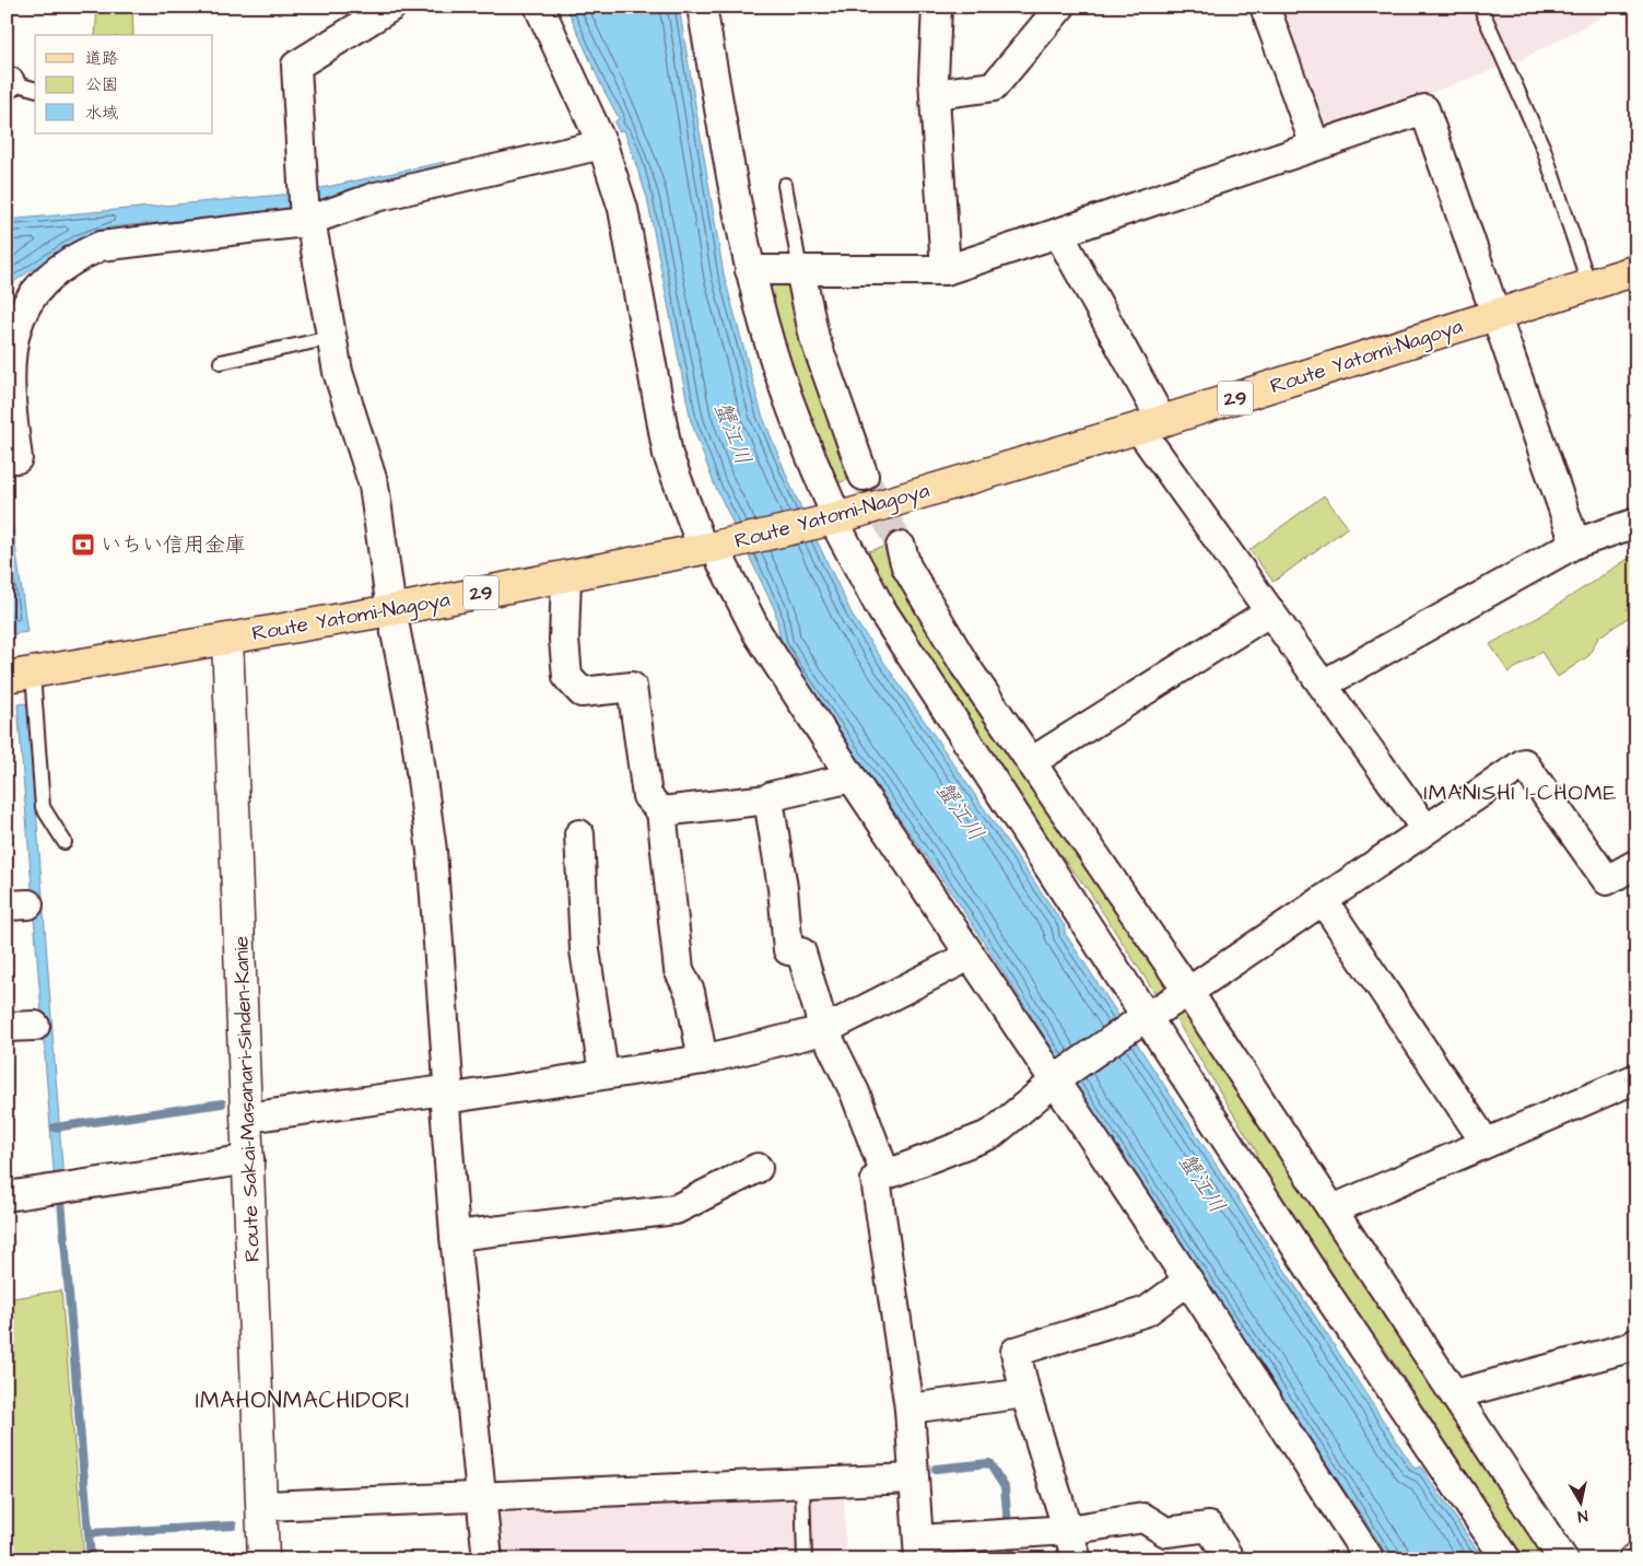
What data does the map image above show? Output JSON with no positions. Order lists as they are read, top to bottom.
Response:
{
  "streets": {
    "main road": ["Route Yatomi-Nagoya", "29", "Route Sakai-Masanari-Sinden-Kanie"]
  },
  "crossings": [
    ["Route Yatomi-Nagoya", "Route Sakai-Masanari-Sinden-Kanie"]
  ],
  "districts": ["IMANISHI 1-CHOME", "IMAHONMACHIDORI"],
  "water": ["蟹江川"],
  "places": {
    "bank": ["いちい信用金庫"]
  },
  "legend": ["道路", "公園", "水域"],
  "north": "bottom"
}
